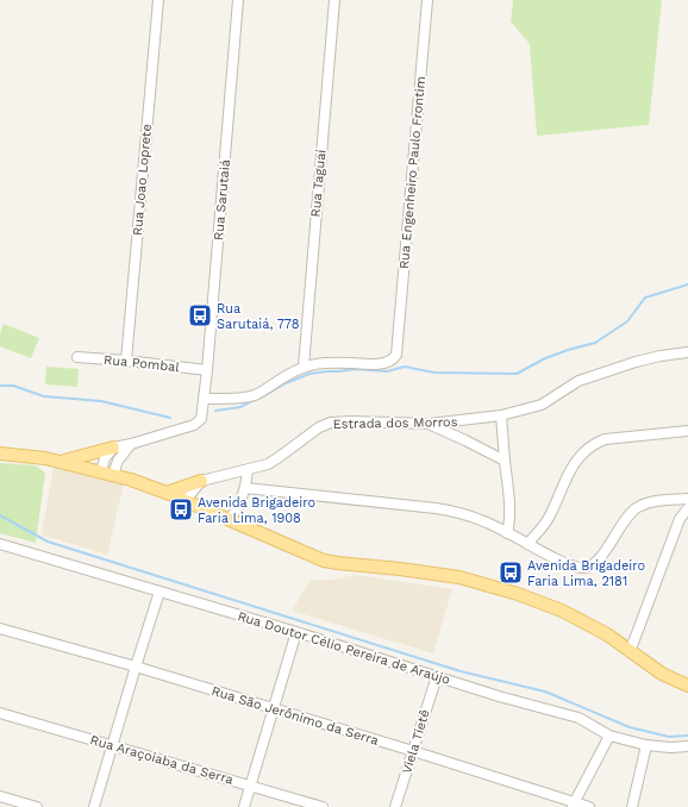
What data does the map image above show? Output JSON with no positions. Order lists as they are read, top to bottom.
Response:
{
  "streets": {
    "street": [
      "Rua Engenheiro Paulo Frontim",
      "Rua Joao Loprete",
      "Rua Taguaí",
      "Rua Sarutaiá",
      "Rua Pombal",
      "Estrada dos Morros",
      "Rua Doutor Célio Pereira de Araújo",
      "Rua São Jerônimo da Serra",
      "Viela Tietê",
      "Rua Araçoiaba da Serra"
    ]
  },
  "crossings": [
    ["Rua Engenheiro Paulo Frontim", "Rua Taguaí"],
    ["Rua Joao Loprete", "Rua Pombal"],
    ["Rua Sarutaiá", "Rua Pombal"],
    ["Rua Doutor Célio Pereira de Araújo", "Viela Tietê"],
    ["Rua São Jerônimo da Serra", "Viela Tietê"]
  ],
  "places": {
    "bus stop": ["Rua Sarutaiá, 778", "Avenida Brigadeiro Faria Lima, 1908", "Avenida Brigadeiro Faria Lima, 2181"]
  }
}
